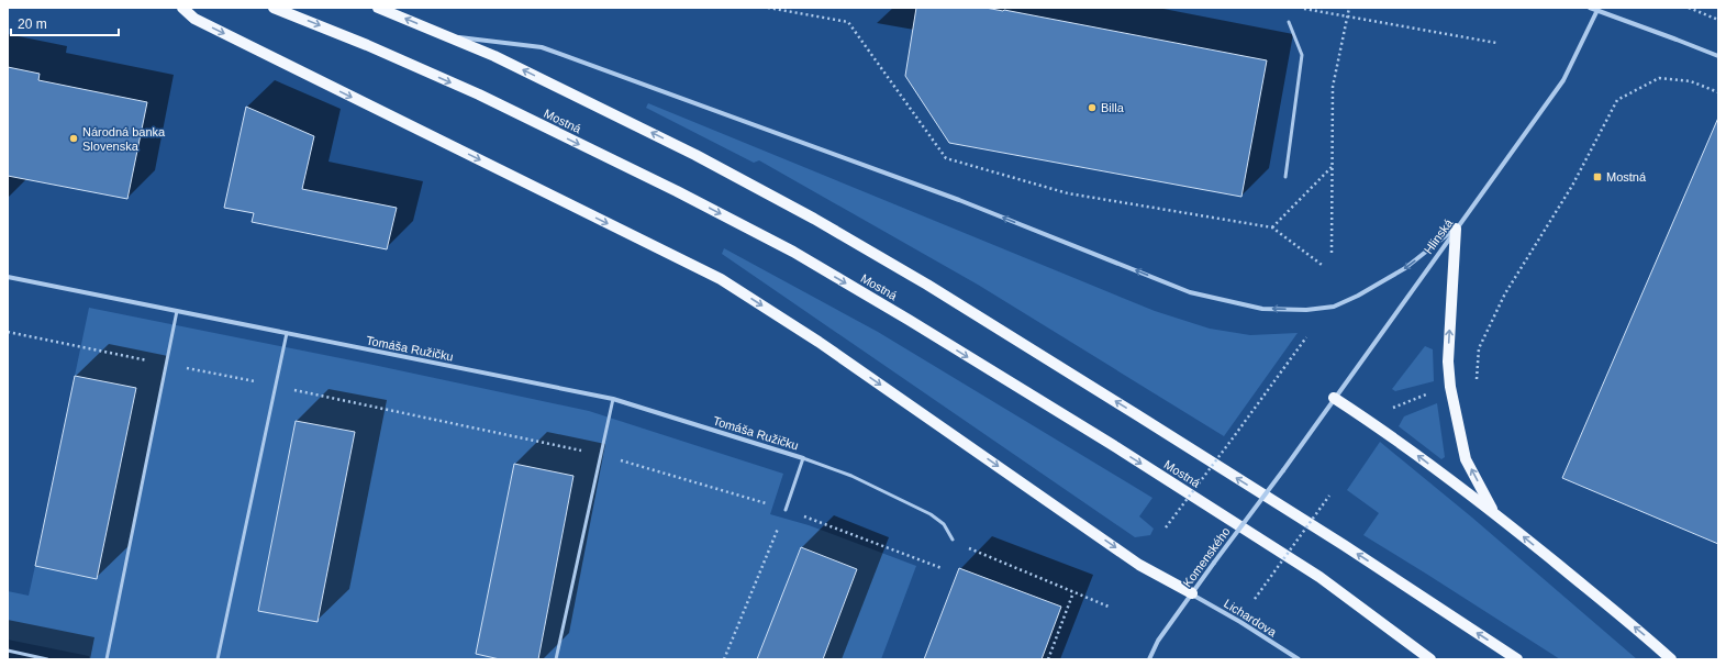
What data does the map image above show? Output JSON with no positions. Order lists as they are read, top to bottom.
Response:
{
  "streets": {
    "main road": ["Mostná"],
    "street": [
      "Hlinská",
      "Tomáša Ružičku",
      "Komenského",
      "Lichardova"
    ]
  },
  "crossings": [
    ["Hlinská", "Komenského"],
    ["Komenského", "Lichardova"]
  ],
  "places": {
    "other": ["Billa", "Národná banka Slovenska"],
    "transit": ["Mostná"]
  },
  "scale_bar": "20 m"
}
